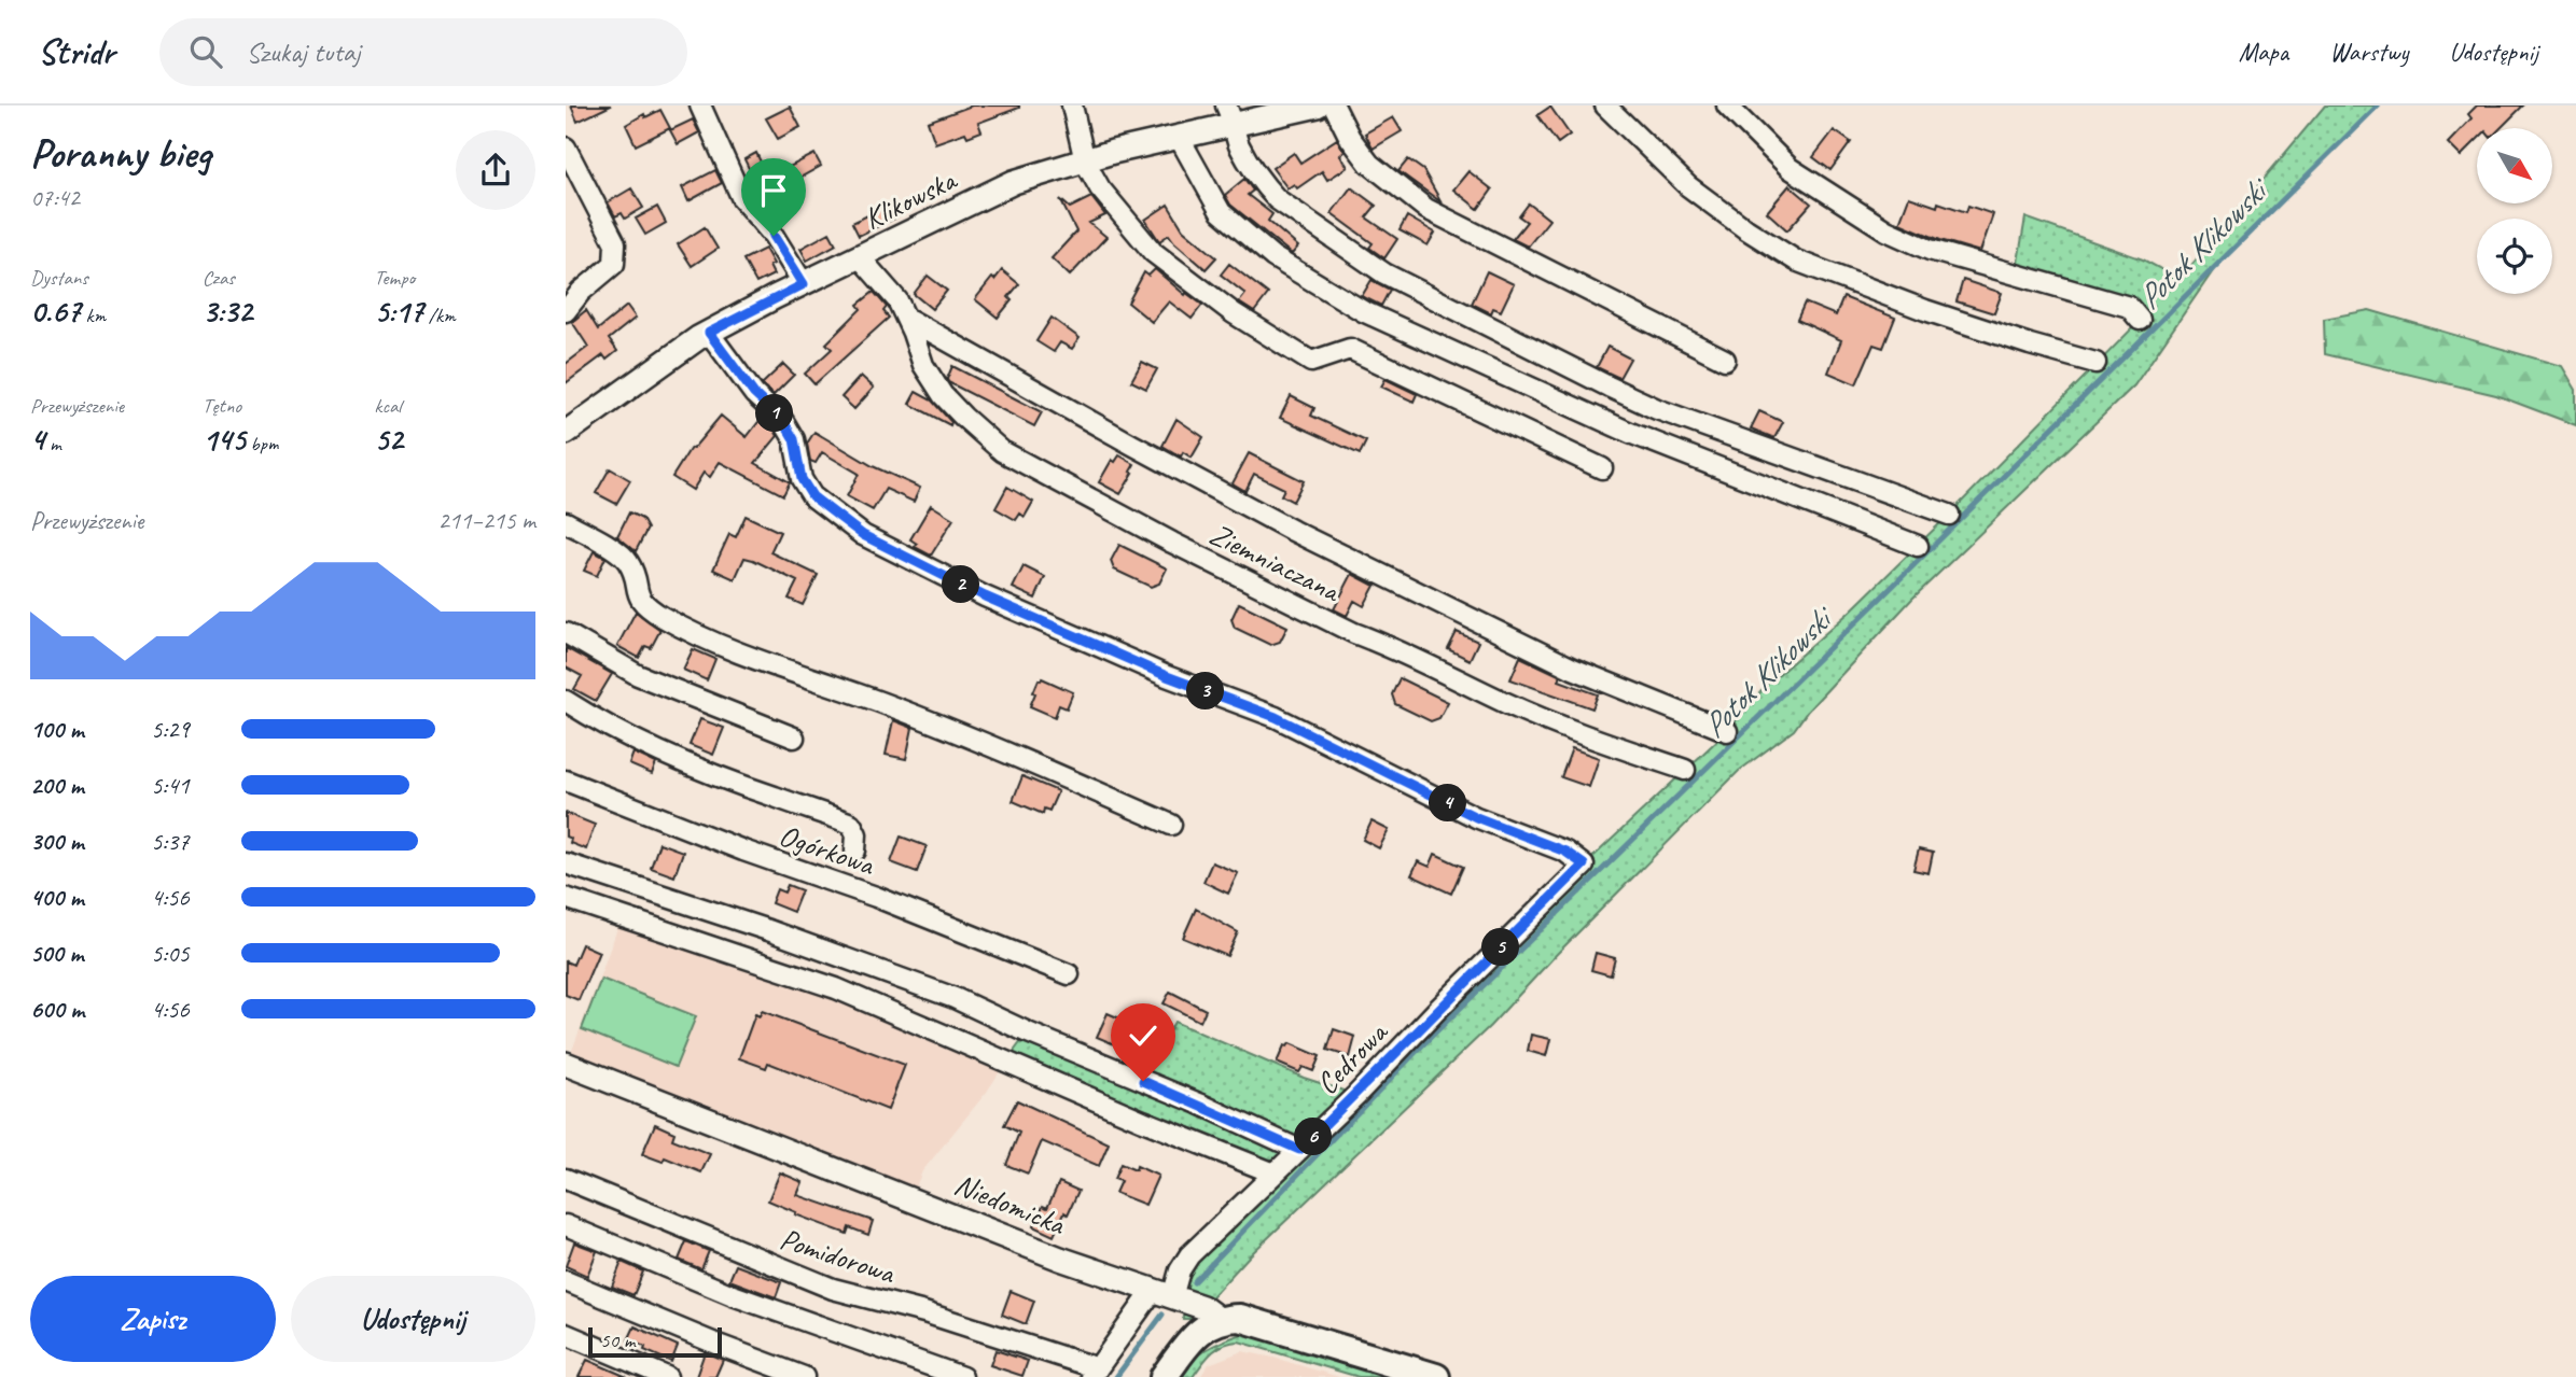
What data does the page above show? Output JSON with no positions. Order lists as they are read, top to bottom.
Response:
{
  "streets": {
    "main road": ["Niedomicka"],
    "street": [
      "Klikowska",
      "Ziemniaczana",
      "Ogórkowa",
      "Cedrowa",
      "Pomidorowa"
    ]
  },
  "crossings": [
    ["Klikowska", "Ziemniaczana"],
    ["Klikowska", "Cedrowa"],
    ["Cedrowa", "Niedomicka"],
    ["Cedrowa", "Pomidorowa"]
  ],
  "water": ["Potok Klikowski"],
  "scale_bar": "50 m",
  "north": "bottom right",
  "page": {
    "header": "Stridr",
    "search": "Szukaj tutaj",
    "nav": ["Mapa", "Warstwy", "Udostępnij"],
    "heading": ["Poranny bieg", "07:42"],
    "stats": [
      ["Dystans", "0.67 km"],
      ["Czas", "3:32"],
      ["Tempo", "5:17 /km"],
      ["Przewyższenie", "4 m"],
      ["Tętno", "145 bpm"],
      ["kcal", "52"]
    ],
    "pins": [
      "1",
      "2",
      "3",
      "4",
      "5",
      "6"
    ],
    "chart": ["Przewyższenie", "211–215 m"],
    "list": [
      {
        "name": "100 m",
        "note": "5:29"
      },
      {
        "name": "200 m",
        "note": "5:41"
      },
      {
        "name": "300 m",
        "note": "5:37"
      },
      {
        "name": "400 m",
        "note": "4:56"
      },
      {
        "name": "500 m",
        "note": "5:05"
      },
      {
        "name": "600 m",
        "note": "4:56"
      }
    ],
    "buttons": ["Zapisz", "Udostępnij"],
    "scale": "50 m"
  }
}
